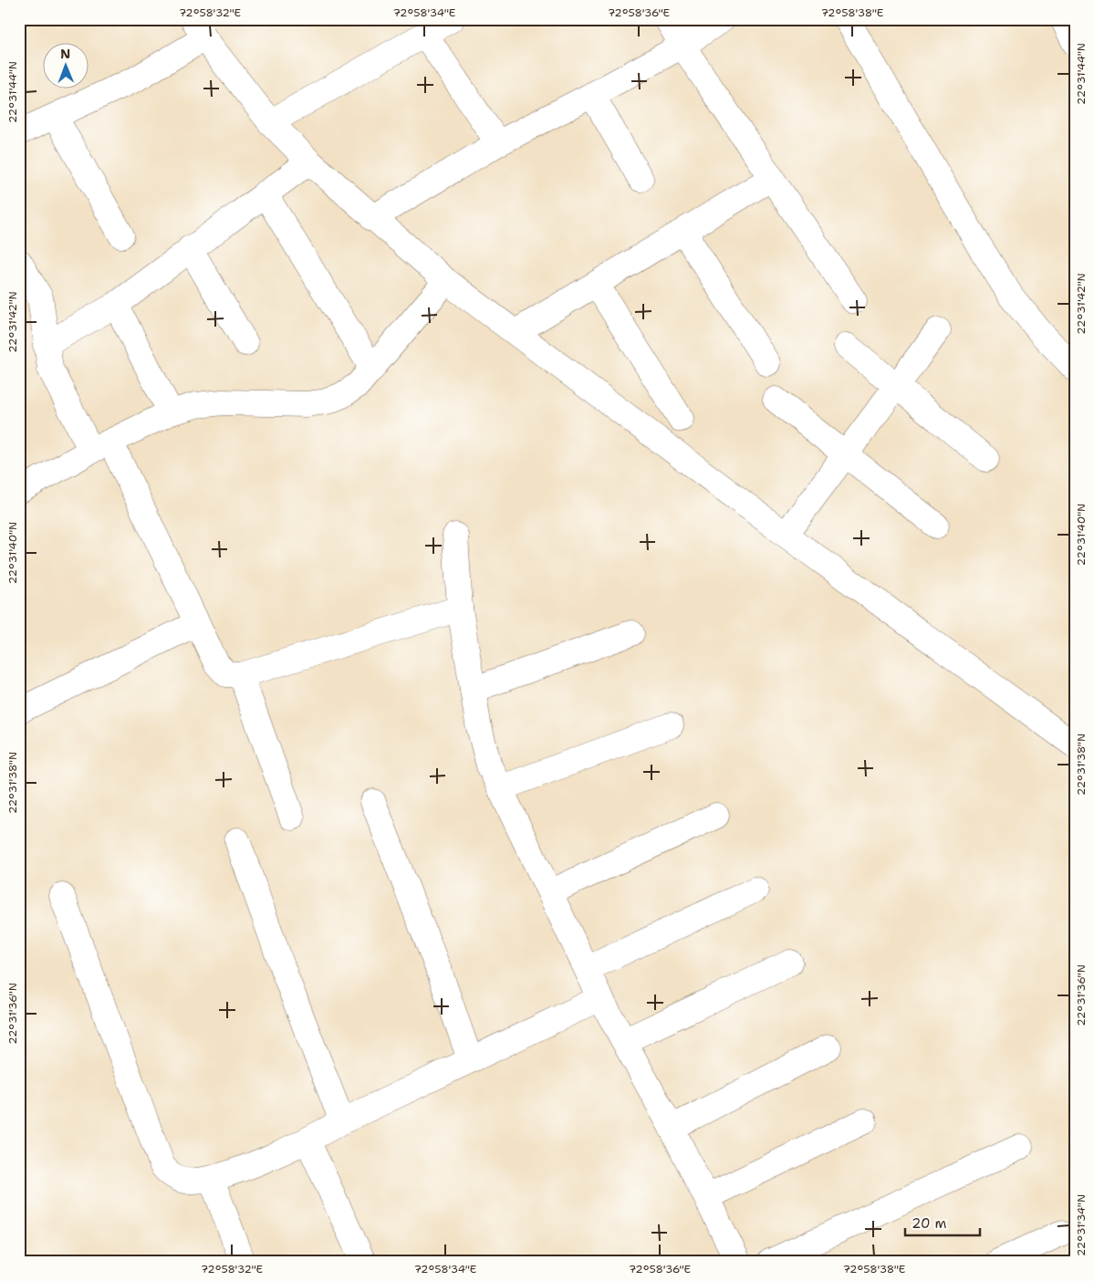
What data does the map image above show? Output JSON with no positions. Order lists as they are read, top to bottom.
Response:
{
  "scale_bar": "20 m",
  "north": "top",
  "coordinates": [
    "72°58'32\"E",
    "72°58'34\"E",
    "72°58'36\"E",
    "72°58'38\"E",
    "22°31'44\"N",
    "22°31'42\"N",
    "22°31'40\"N",
    "22°31'38\"N",
    "22°31'36\"N",
    "22°31'34\"N"
  ]
}
